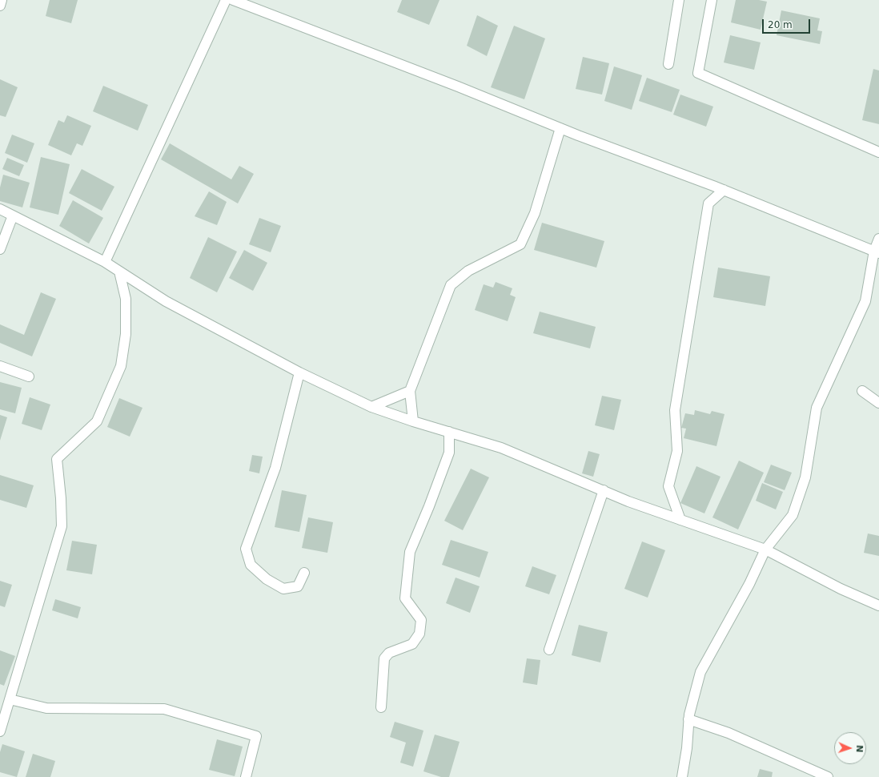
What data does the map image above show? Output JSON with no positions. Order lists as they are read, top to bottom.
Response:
{
  "scale_bar": "20 m",
  "north": "right"
}
